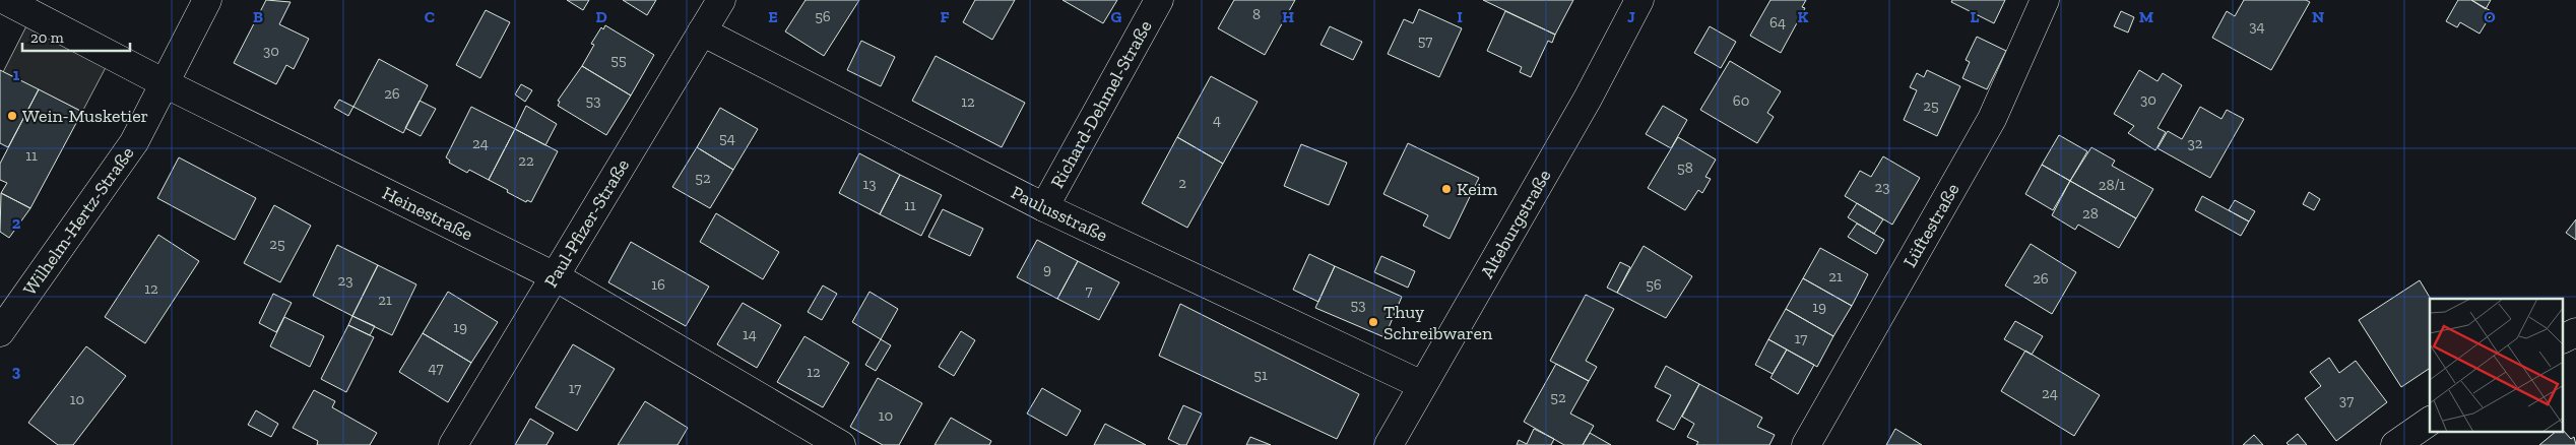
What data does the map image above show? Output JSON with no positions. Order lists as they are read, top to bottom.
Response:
{
  "streets": {
    "street": [
      "Richard-Dehmel-Straße",
      "Heinestraße",
      "Paulusstraße",
      "Wilhelm-Hertz-Straße",
      "Paul-Pfizer-Straße",
      "Alteburgstraße",
      "Lüftestraße"
    ]
  },
  "crossings": [
    ["Richard-Dehmel-Straße", "Paulusstraße"],
    ["Heinestraße", "Wilhelm-Hertz-Straße"],
    ["Heinestraße", "Paul-Pfizer-Straße"],
    ["Paulusstraße", "Paul-Pfizer-Straße"],
    ["Paulusstraße", "Alteburgstraße"]
  ],
  "places": ["Wein-Musketier", "Keim", "Thuy Schreibwaren"],
  "house_numbers": [
    "8",
    "56",
    "64",
    "34",
    "57",
    "30",
    "55",
    "26",
    "30",
    "53",
    "60",
    "12",
    "25",
    "4",
    "54",
    "24",
    "32",
    "11",
    "22",
    "58",
    "52",
    "2",
    "13",
    "28/1",
    "23",
    "11",
    "28",
    "25",
    "9",
    "21",
    "26",
    "23",
    "16",
    "56",
    "12",
    "7",
    "21",
    "53",
    "19",
    "19",
    "14",
    "17",
    "47",
    "12",
    "51",
    "17",
    "24",
    "52",
    "10",
    "37",
    "10"
  ],
  "scale_bar": "20 m",
  "grid": {
    "columns": [
      "B",
      "C",
      "D",
      "E",
      "F",
      "G",
      "H",
      "I",
      "J",
      "K",
      "L",
      "M",
      "N",
      "O"
    ],
    "rows": ["1", "2", "3"]
  }
}
